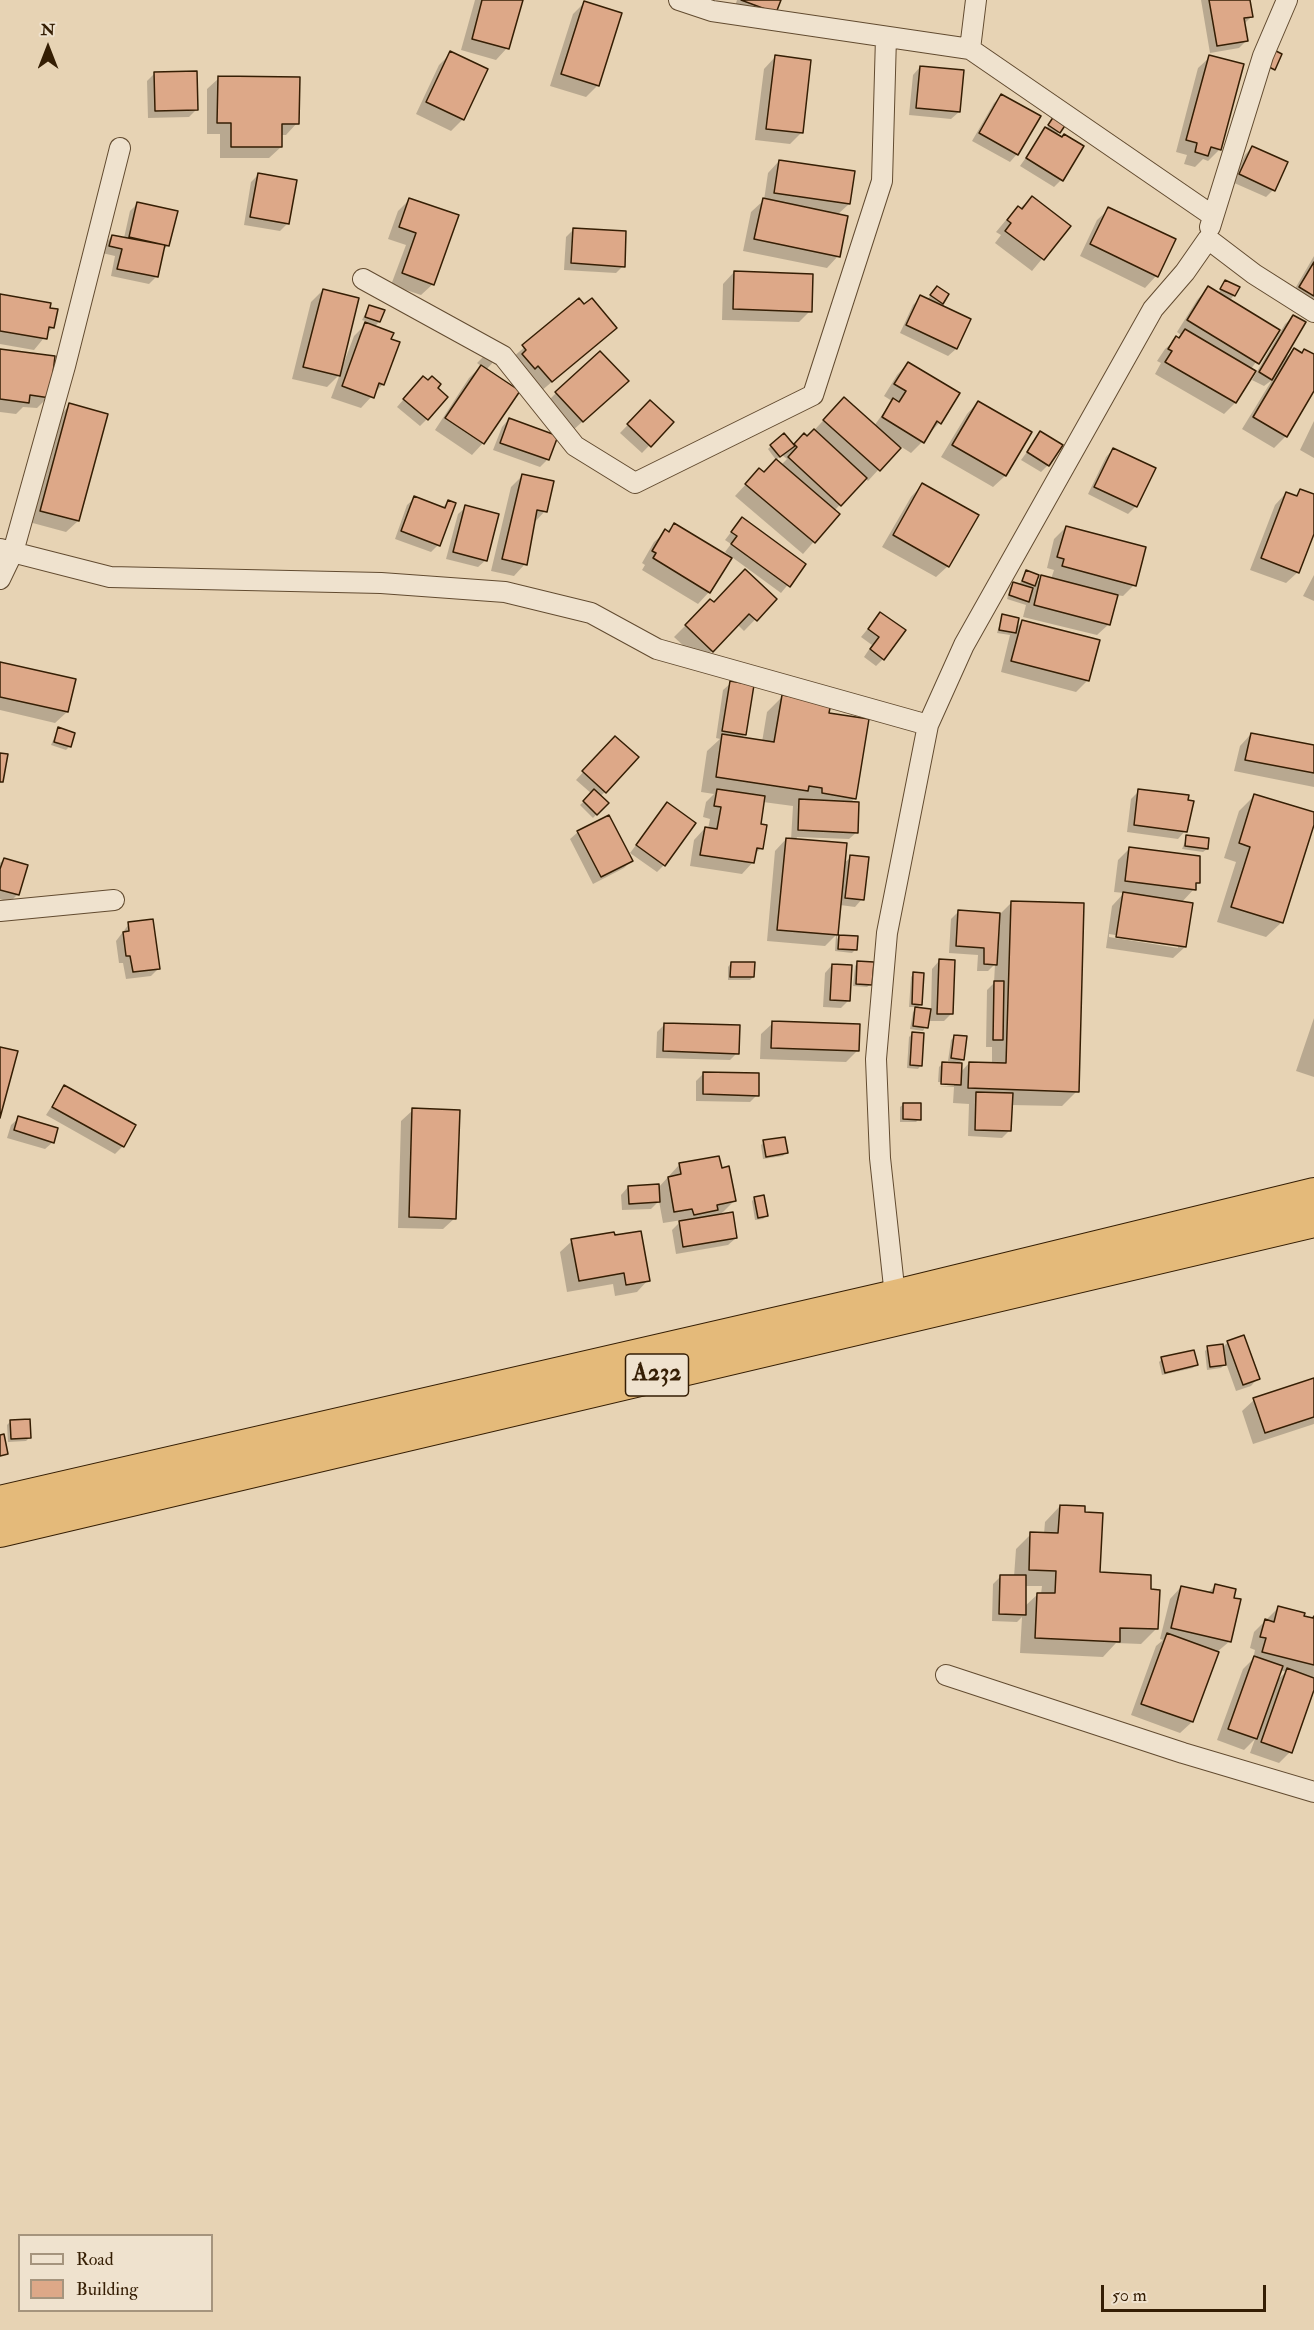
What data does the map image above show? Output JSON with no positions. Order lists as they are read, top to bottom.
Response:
{
  "streets": {
    "highway": ["A232"]
  },
  "legend": ["Road", "Building"],
  "scale_bar": "50 m",
  "north": "top"
}
